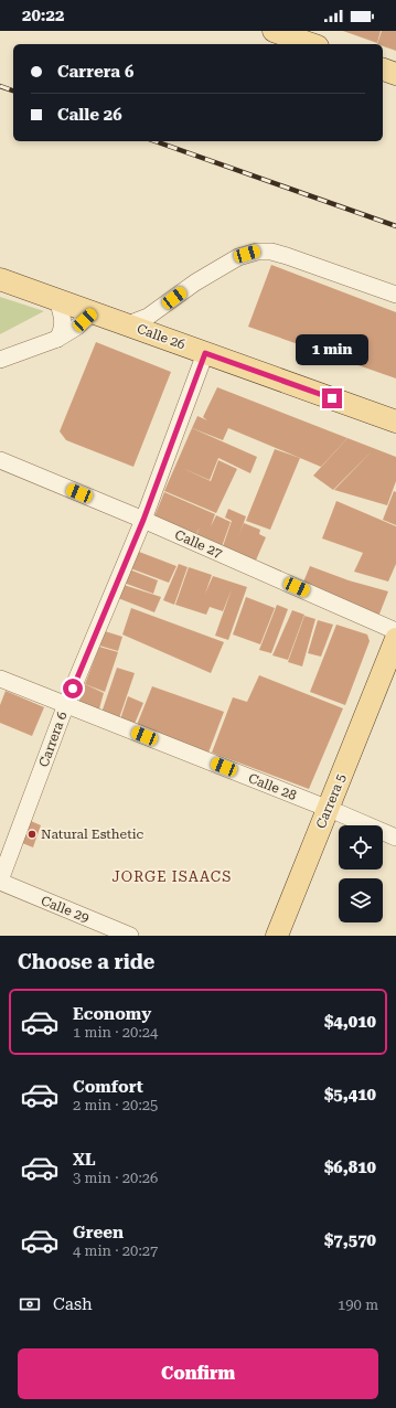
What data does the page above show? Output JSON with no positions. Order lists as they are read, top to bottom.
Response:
{
  "streets": {
    "main road": ["Calle 26", "Carrera 5"],
    "street": [
      "Calle 27",
      "Carrera 6",
      "Calle 28",
      "Calle 29"
    ]
  },
  "crossings": [
    ["Calle 26", "Carrera 6"],
    ["Calle 27", "Carrera 6"],
    ["Carrera 6", "Calle 28"],
    ["Carrera 6", "Calle 29"],
    ["Calle 28", "Carrera 5"]
  ],
  "districts": ["JORGE ISAACS"],
  "places": ["Natural Esthetic"],
  "page": {
    "status": "20:22",
    "banner": ["Carrera 6", "Calle 26"],
    "bubble": "1 min",
    "heading": "Choose a ride",
    "list": [
      {
        "name": "Economy",
        "note": "1 min · 20:24",
        "value": "$4,010"
      },
      {
        "name": "Comfort",
        "note": "2 min · 20:25",
        "value": "$5,410"
      },
      {
        "name": "XL",
        "note": "3 min · 20:26",
        "value": "$6,810"
      },
      {
        "name": "Green",
        "note": "4 min · 20:27",
        "value": "$7,570"
      }
    ],
    "pay": ["Cash", "190 m"],
    "buttons": "Confirm"
  }
}
